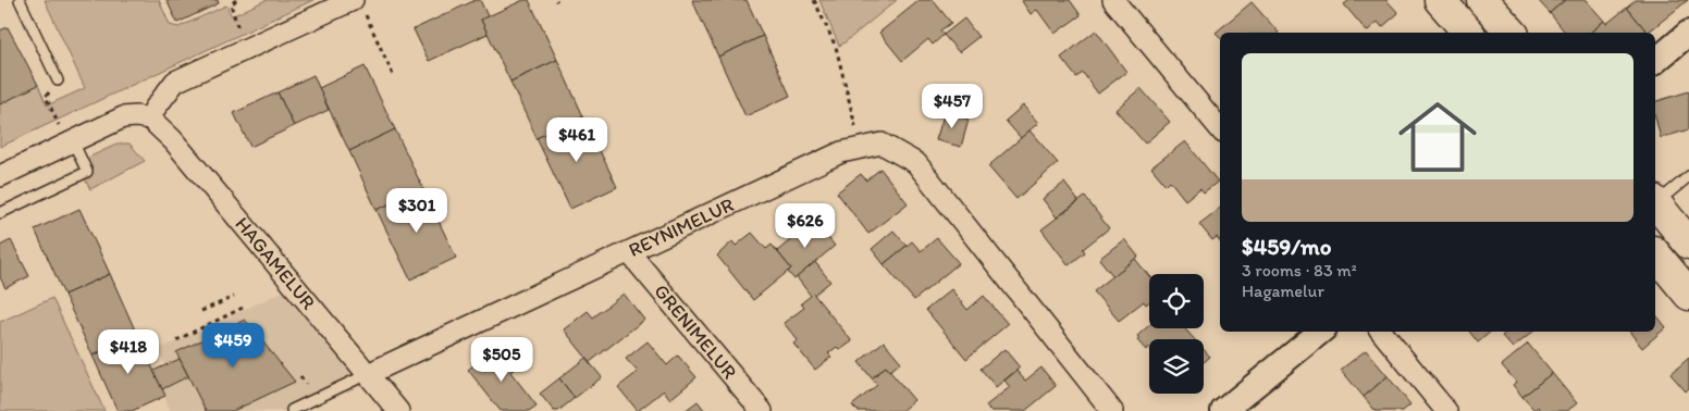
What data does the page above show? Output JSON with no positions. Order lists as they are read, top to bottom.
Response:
{
  "streets": {
    "street": ["REYNIMELUR", "HAGAMELUR", "GRENIMELUR"]
  },
  "crossings": [
    ["REYNIMELUR", "HAGAMELUR"],
    ["REYNIMELUR", "GRENIMELUR"]
  ],
  "page": {
    "list": [
      {
        "name": "$459/mo",
        "note": "3 rooms · 83 m² · Hagamelur"
      }
    ],
    "price": [
      "$457",
      "$461",
      "$301",
      "$626",
      "$459",
      "$418",
      "$505"
    ]
  }
}
